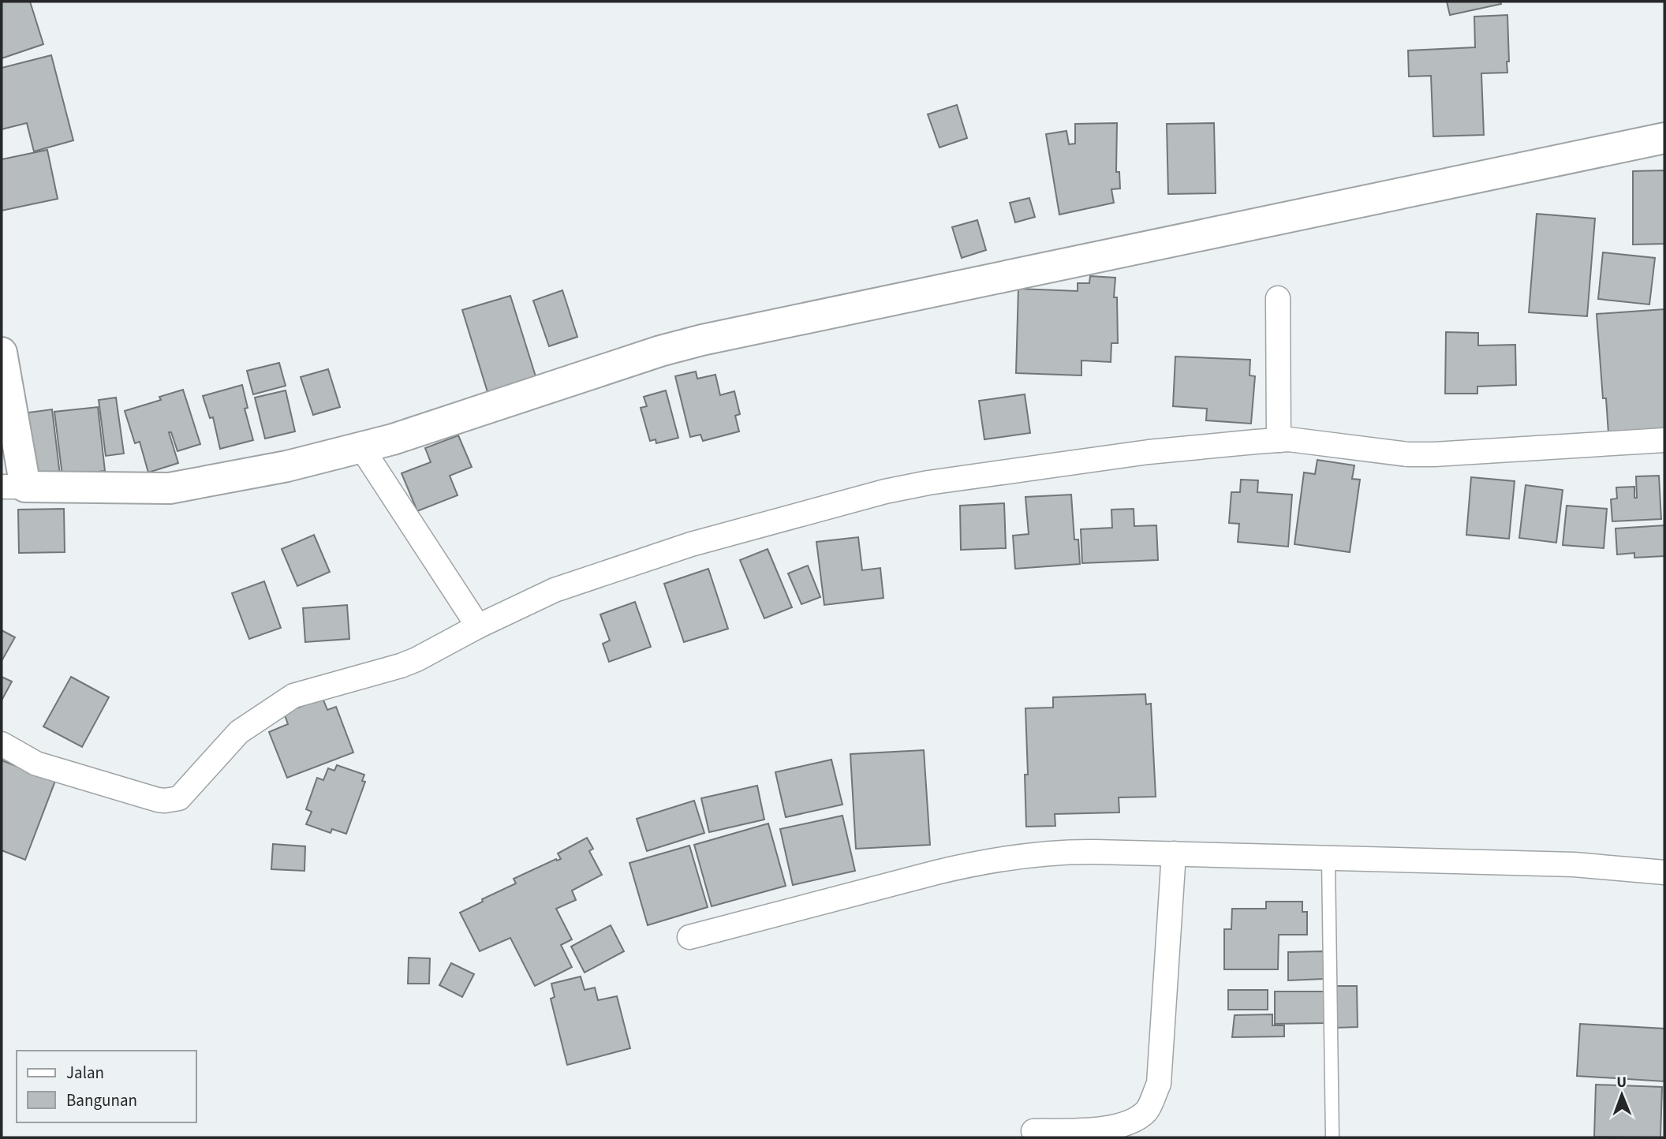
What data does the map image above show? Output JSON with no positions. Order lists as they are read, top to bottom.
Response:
{
  "legend": ["Jalan", "Bangunan"],
  "north": "top"
}
